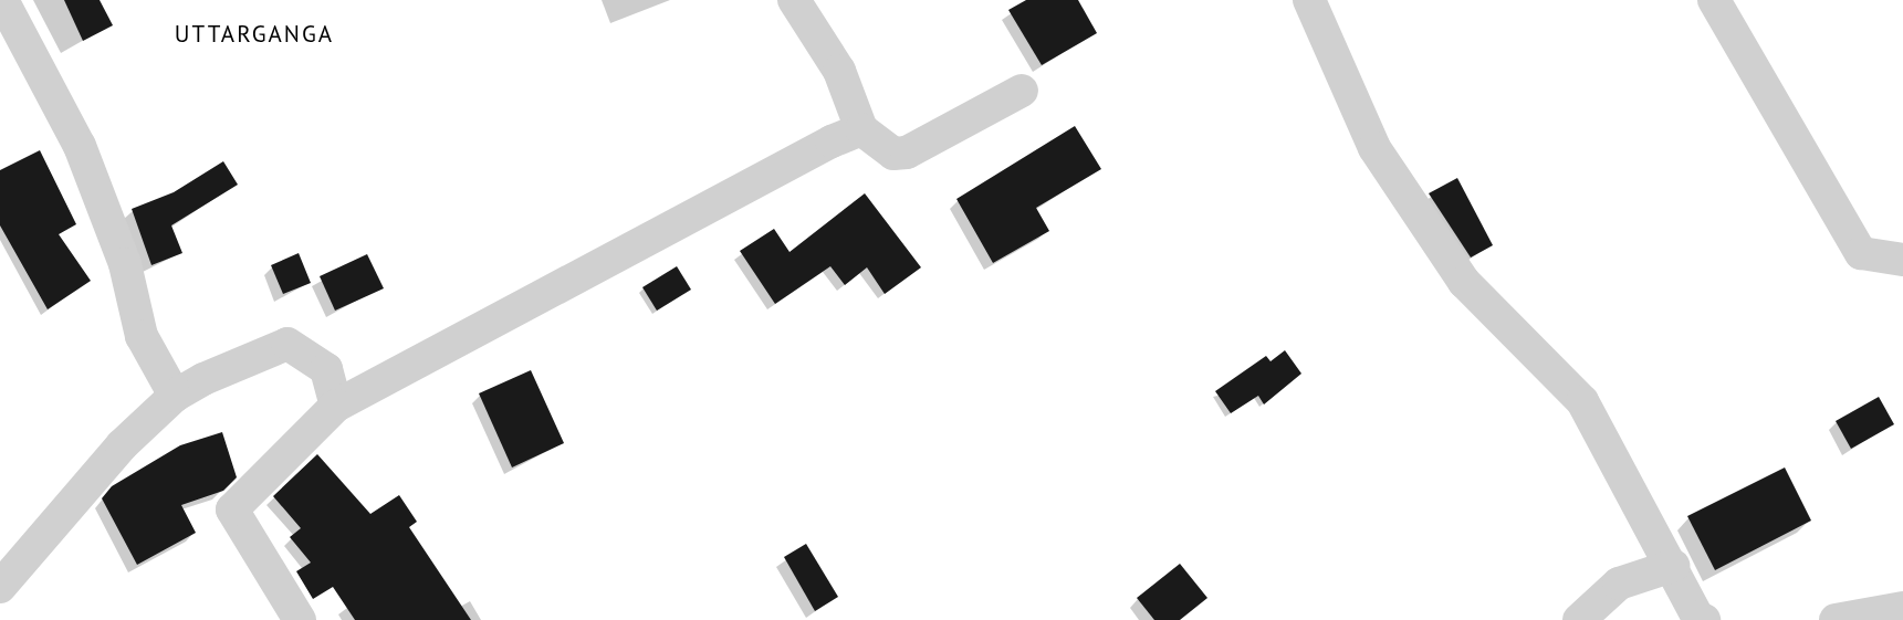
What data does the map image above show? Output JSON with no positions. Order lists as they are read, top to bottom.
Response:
{
  "districts": ["UTTARGANGA"]
}
